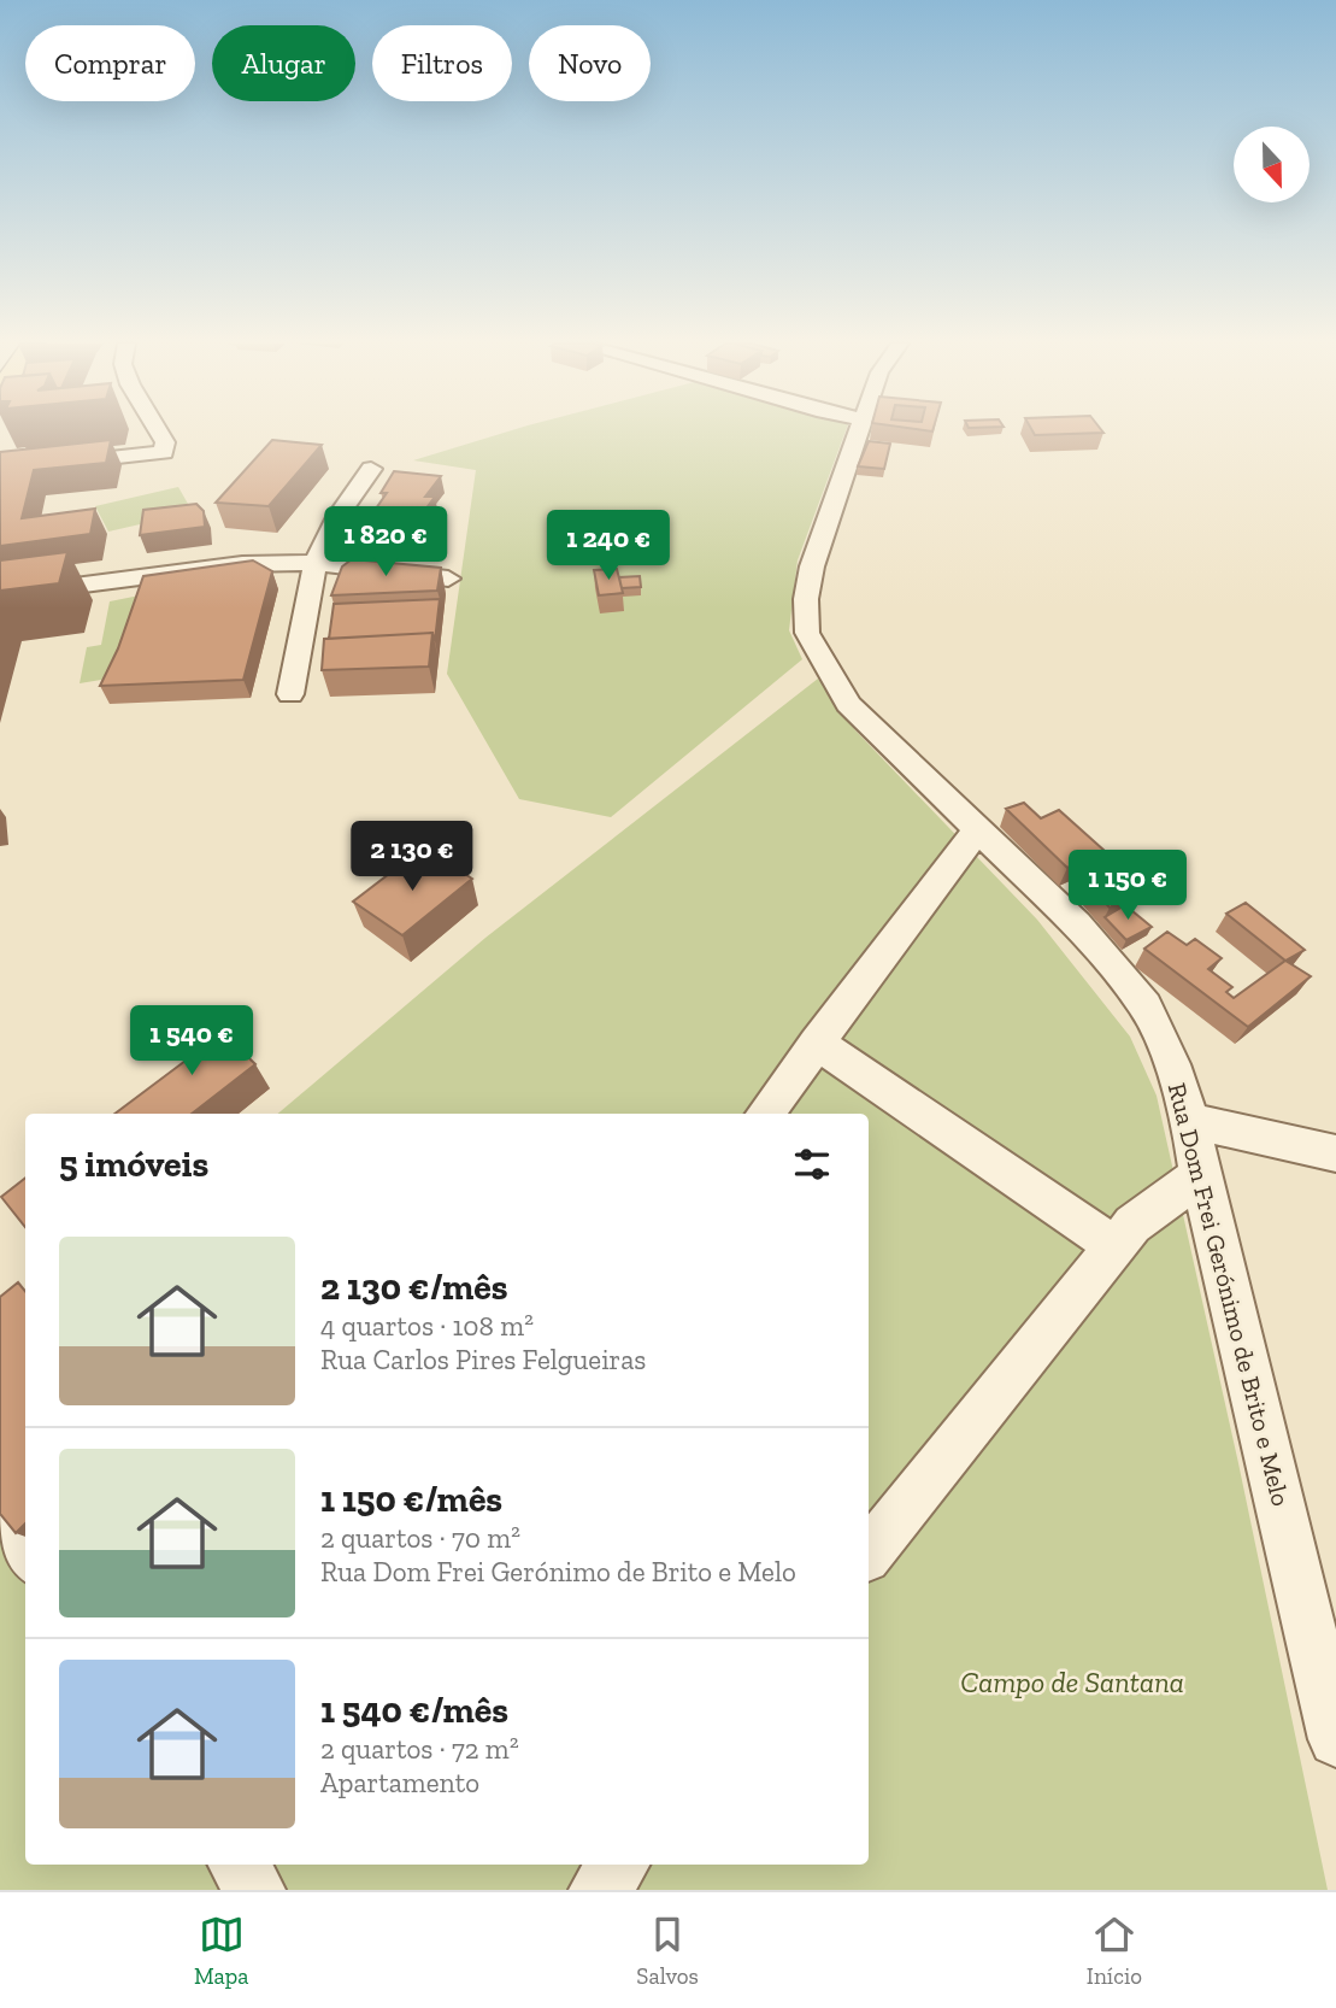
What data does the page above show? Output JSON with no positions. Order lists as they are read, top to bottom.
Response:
{
  "streets": {
    "street": ["Rua Dom Frei Gerónimo de Brito e Melo"]
  },
  "parks": ["Campo de Santana"],
  "north": "bottom",
  "page": {
    "chip": [
      "Comprar",
      "Alugar",
      "Filtros",
      "Novo"
    ],
    "price": [
      "1 820 €",
      "1 240 €",
      "2 130 €",
      "1 150 €",
      "1 540 €"
    ],
    "heading": "5 imóveis",
    "list": [
      {
        "name": "2 130 €/mês",
        "note": "4 quartos · 108 m² · Rua Carlos Pires Felgueiras"
      },
      {
        "name": "1 150 €/mês",
        "note": "2 quartos · 70 m² · Rua Dom Frei Gerónimo de Brito e Melo"
      },
      {
        "name": "1 540 €/mês",
        "note": "2 quartos · 72 m² · Apartamento"
      }
    ],
    "tabs": ["Mapa", "Salvos", "Início"]
  }
}
